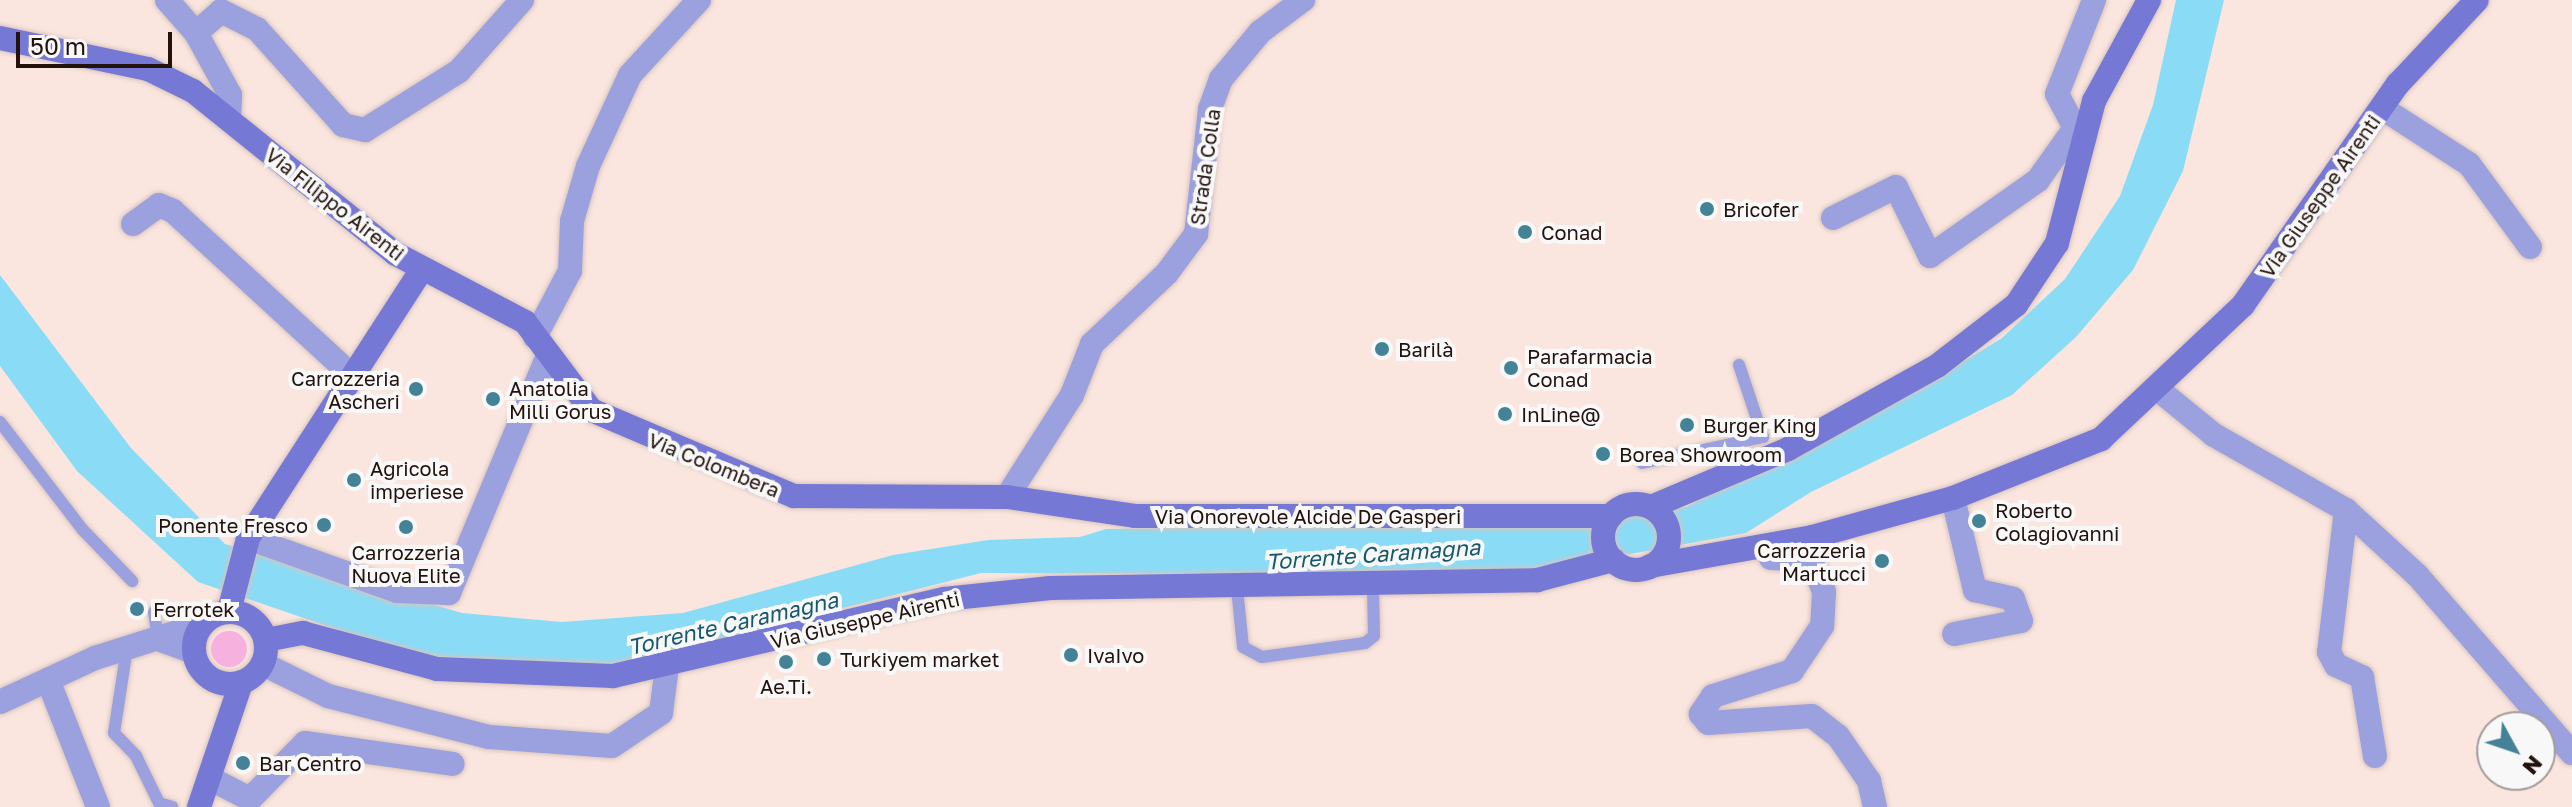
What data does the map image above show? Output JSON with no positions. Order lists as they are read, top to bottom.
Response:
{
  "streets": {
    "main road": [
      "Via Giuseppe Airenti",
      "Via Filippo Airenti",
      "Via Colombera",
      "Via Onorevole Alcide De Gasperi"
    ],
    "street": ["Strada Colla"]
  },
  "crossings": [
    ["Strada Colla", "Via Colombera"],
    ["Strada Colla", "Via Onorevole Alcide De Gasperi"],
    ["Via Giuseppe Airenti", "Via Filippo Airenti"],
    ["Via Giuseppe Airenti", "Via Onorevole Alcide De Gasperi"],
    ["Via Filippo Airenti", "Via Colombera"],
    ["Via Colombera", "Via Onorevole Alcide De Gasperi"]
  ],
  "water": ["Torrente Caramagna"],
  "places": [
    "Bricofer",
    "Conad",
    "Barilà",
    "Parafarmacia Conad",
    "Carrozzeria Ascheri",
    "Anatolia Milli Gorus",
    "InLine@",
    "Burger King",
    "Borea Showroom",
    "Agricola imperiese",
    "Roberto Colagiovanni",
    "Ponente Fresco",
    "Carrozzeria Nuova Elite",
    "Carrozzeria Martucci",
    "Ferrotek",
    "IvaIvo",
    "Turkiyem market",
    "Ae.Ti.",
    "Bar Centro"
  ],
  "scale_bar": "50 m",
  "north": "bottom right"
}
